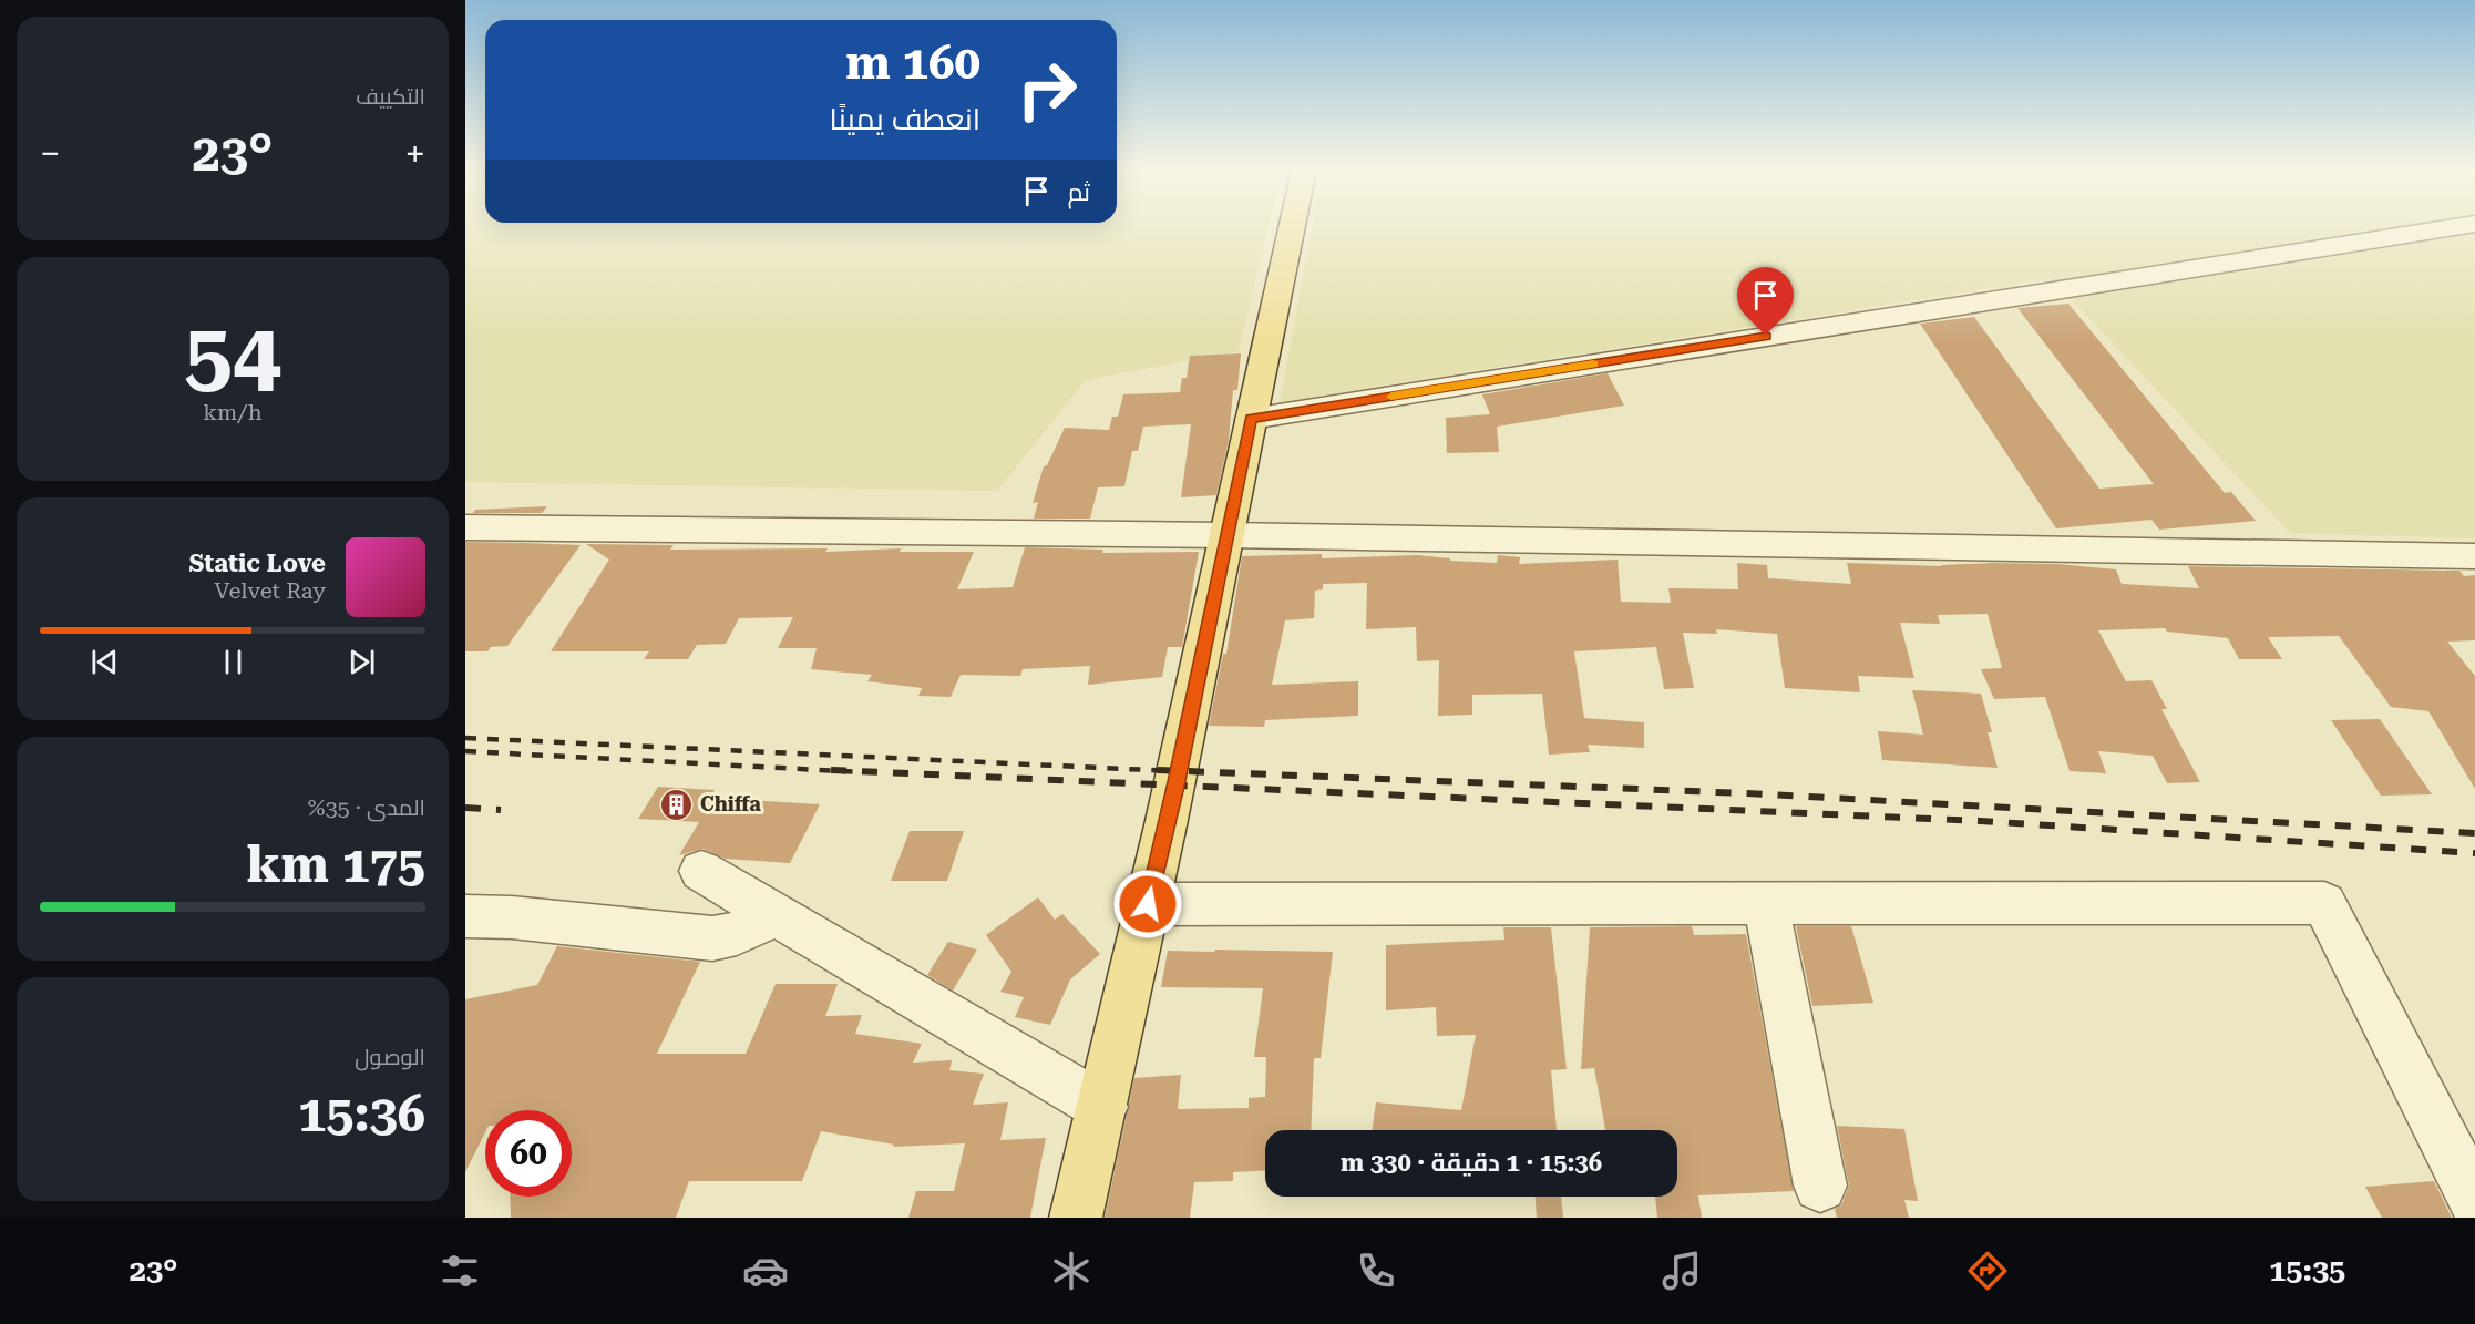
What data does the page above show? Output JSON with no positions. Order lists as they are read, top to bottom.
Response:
{
  "places": {
    "building": ["Chiffa"]
  },
  "page": {
    "tile": [
      "التكييف",
      ["54", "km/h"],
      ["المدى · 35%", "175 km"],
      ["الوصول", "15:36"]
    ],
    "turn": ["160 m", "انعطف يمينًا"],
    "heat": ["−", "23°", "+"],
    "then": "ثم",
    "song": ["Static Love", "Velvet Ray"],
    "limit": "60",
    "trip": "15:36 · 1 دقيقة · 330 m",
    "tabs": ["15:35", "23°"]
  }
}
